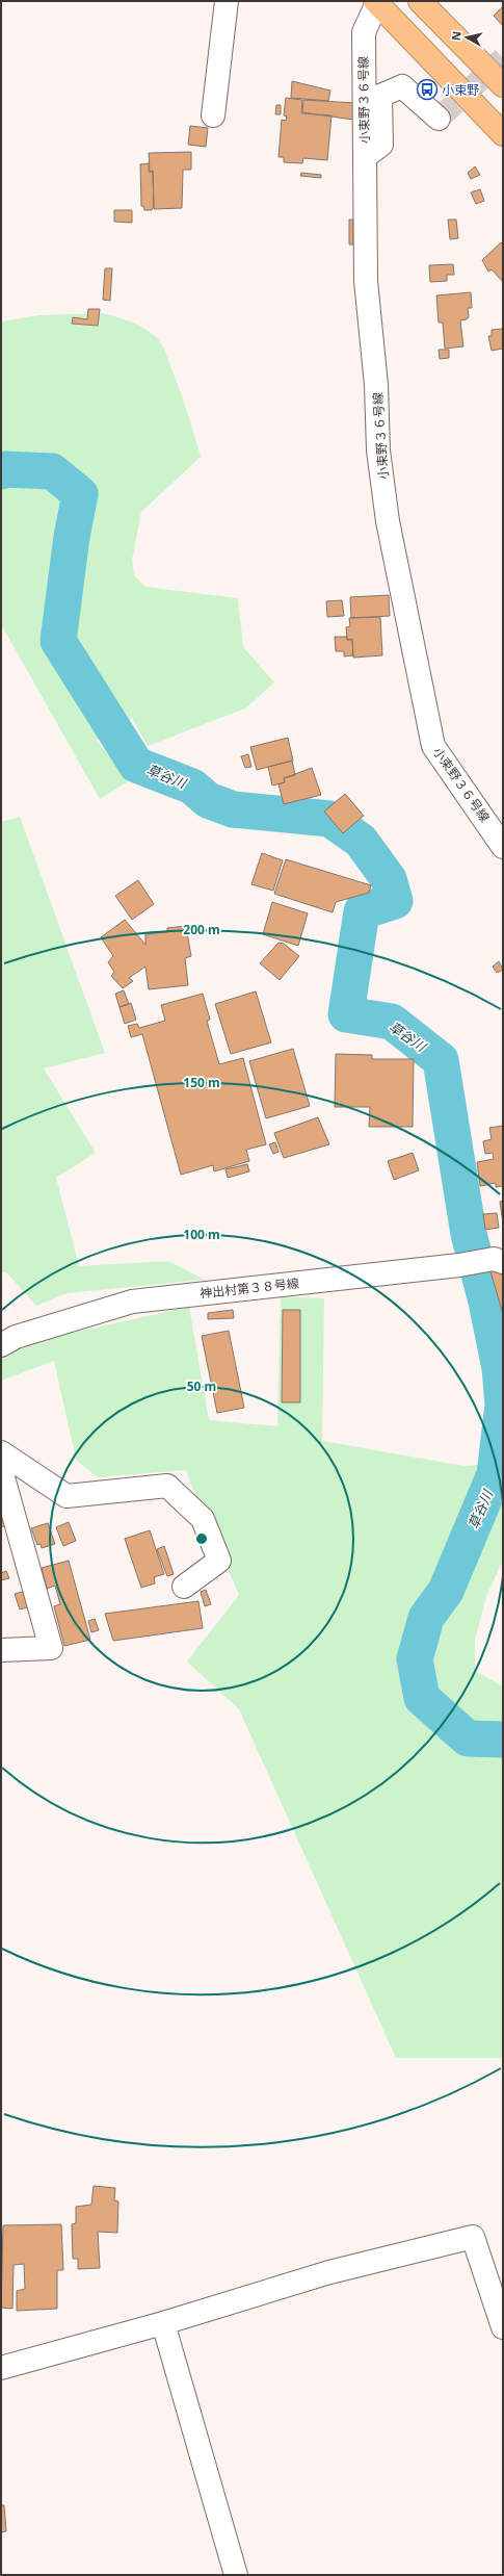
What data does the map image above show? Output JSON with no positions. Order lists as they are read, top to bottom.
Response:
{
  "streets": {
    "street": ["小束野３６号線", "神出村第３８号線"]
  },
  "water": ["草谷川"],
  "places": {
    "bus stop": ["小束野"]
  },
  "north": "left",
  "rings": [
    "200 m",
    "150 m",
    "100 m",
    "50 m"
  ]
}
